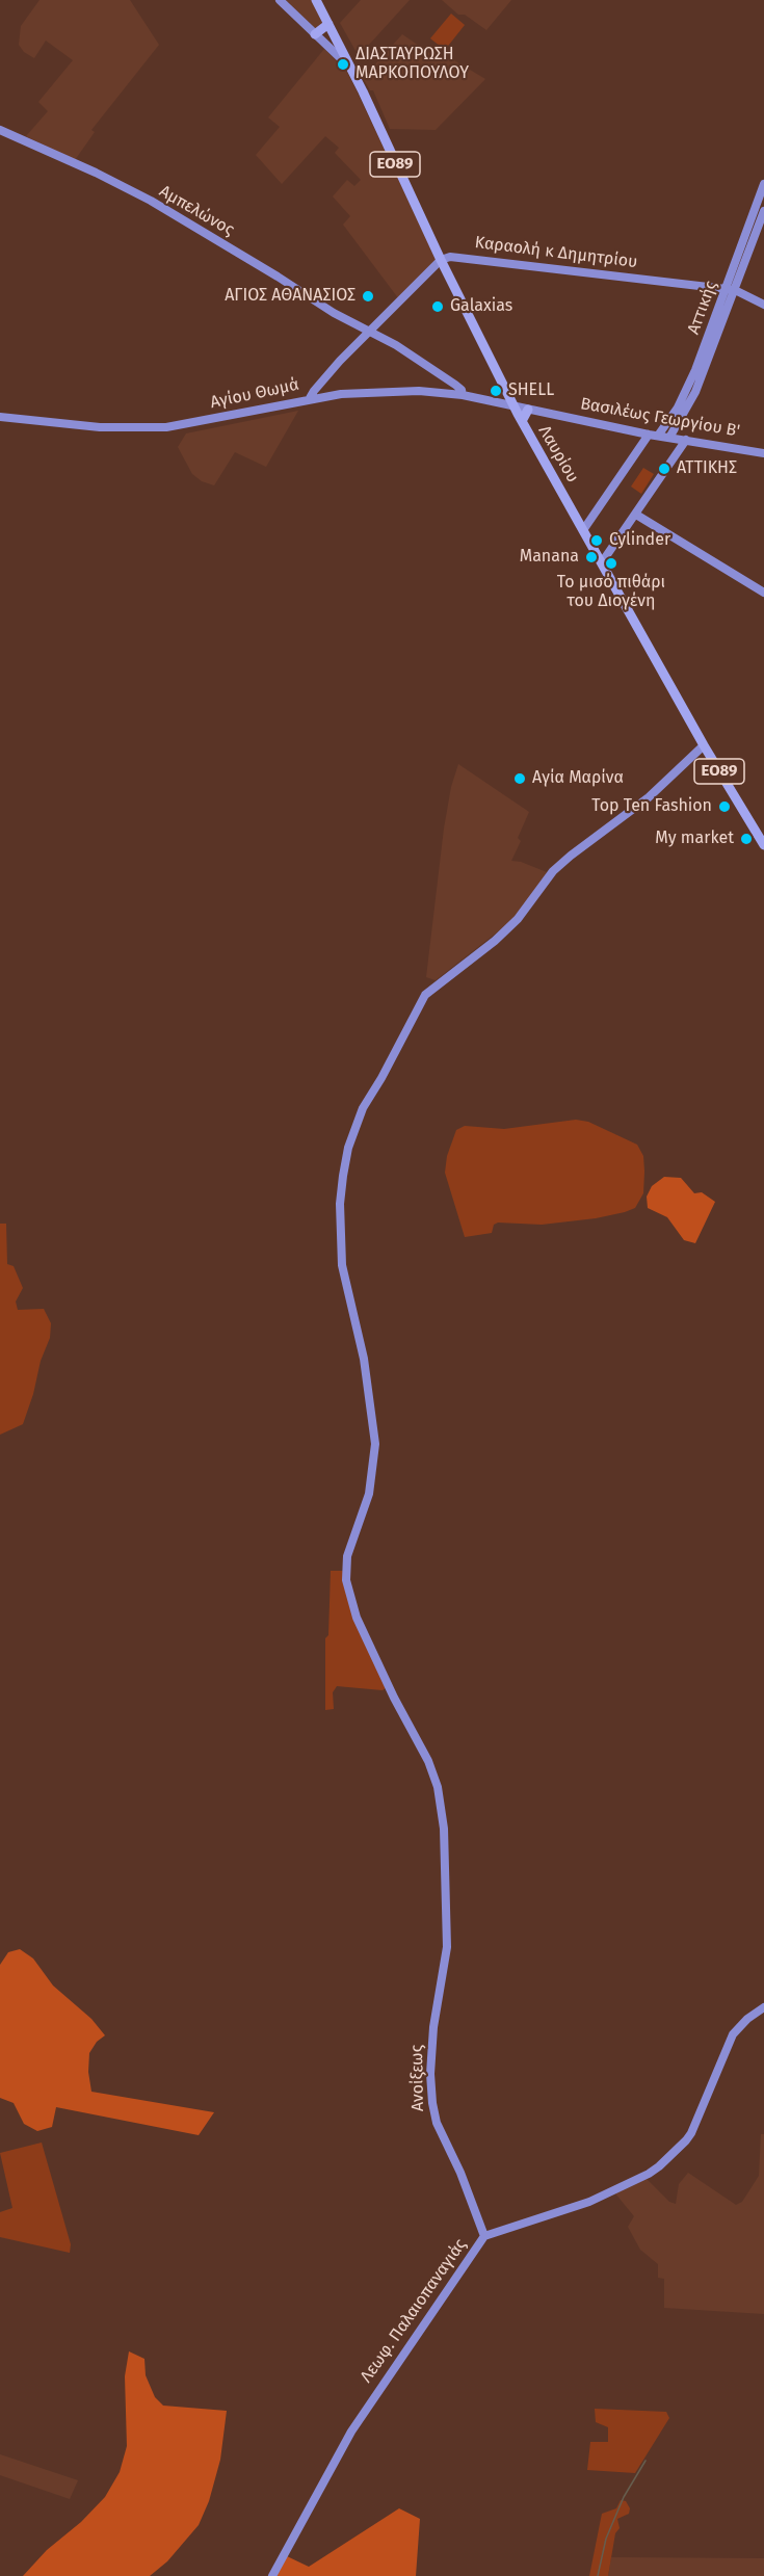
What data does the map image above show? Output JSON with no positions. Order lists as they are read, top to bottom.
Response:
{
  "streets": {
    "main road": ["ΕΟ89", "Λαυρίου"],
    "street": [
      "Αμπελώνος",
      "Καραολή κ Δημητρίου",
      "Αττικής",
      "Αγίου Θωμά",
      "Βασιλέως Γεωργίου Β'",
      "Ανοίξεως",
      "Λεωφ. Παλαιοπαναγιάς"
    ]
  },
  "crossings": [
    ["Αμπελώνος", "Αγίου Θωμά"],
    ["Καραολή κ Δημητρίου", "Αττικής"],
    ["Καραολή κ Δημητρίου", "Λαυρίου"],
    ["Αττικής", "Βασιλέως Γεωργίου Β'"],
    ["Αττικής", "Λαυρίου"],
    ["Αγίου Θωμά", "Βασιλέως Γεωργίου Β'"],
    ["Αγίου Θωμά", "Λαυρίου"],
    ["Βασιλέως Γεωργίου Β'", "Λαυρίου"],
    ["Λαυρίου", "Ανοίξεως"],
    ["Ανοίξεως", "Λεωφ. Παλαιοπαναγιάς"]
  ],
  "places": [
    "ΔΙΑΣΤΑΥΡΩΣΗ ΜΑΡΚΟΠΟΥΛΟΥ",
    "ΑΓΙΟΣ ΑΘΑΝΑΣΙΟΣ",
    "Galaxias",
    "SHELL",
    "ΑΤΤΙΚΗΣ",
    "Cylinder",
    "Manana",
    "Το μισό πιθάρι του Διογένη",
    "Αγία Μαρίνα",
    "Top Ten Fashion",
    "My market"
  ]
}
